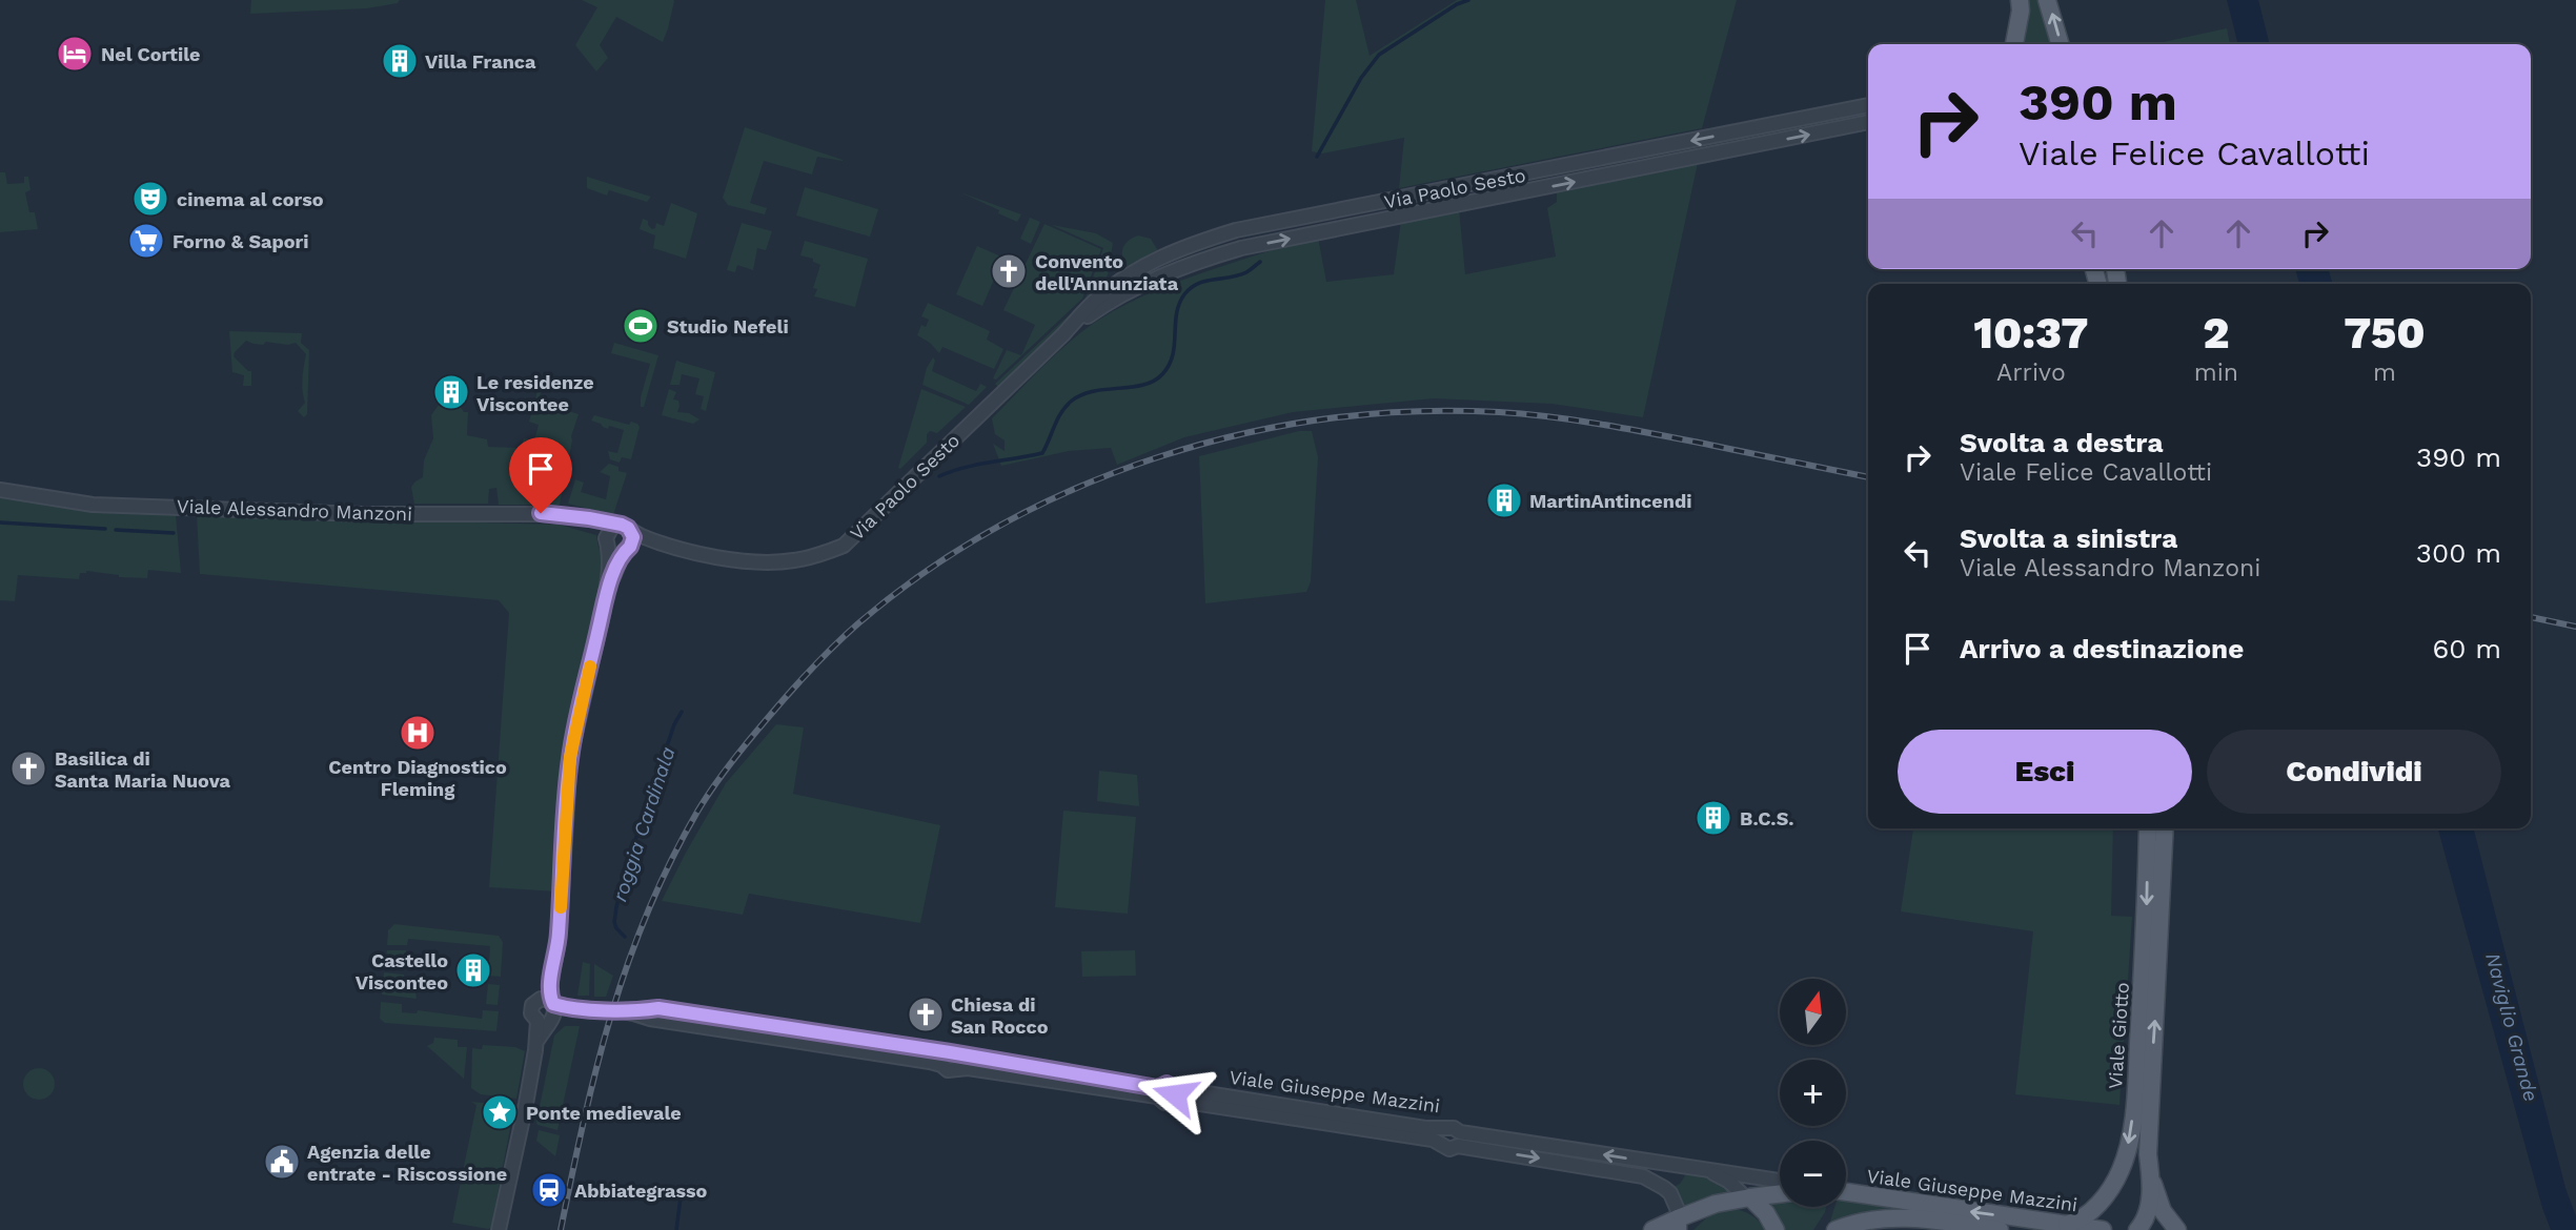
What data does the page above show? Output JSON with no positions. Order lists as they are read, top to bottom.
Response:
{
  "streets": {
    "main road": ["Viale Giotto", "Viale Giuseppe Mazzini"],
    "street": ["Via Paolo Sesto", "Viale Alessandro Manzoni"]
  },
  "crossings": [
    ["Via Paolo Sesto", "Viale Alessandro Manzoni"],
    ["Viale Giotto", "Viale Giuseppe Mazzini"]
  ],
  "water": ["roggia Cardinala", "Naviglio Grande"],
  "places": {
    "hotel": ["Nel Cortile"],
    "building": [
      "Villa Franca",
      "Le residenze Viscontee",
      "MartinAntincendi",
      "B.C.S.",
      "Castello Visconteo"
    ],
    "theatre": ["cinema al corso"],
    "supermarket": ["Forno & Sapori"],
    "church": ["Convento dell'Annunziata", "Basilica di Santa Maria Nuova", "Chiesa di San Rocco"],
    "sports": ["Studio Nefeli"],
    "hospital": ["Centro Diagnostico Fleming"],
    "place": ["Ponte medievale"],
    "public building": ["Agenzia delle entrate - Riscossione"],
    "station": ["Abbiategrasso"]
  },
  "north": "top",
  "page": {
    "turn": ["390 m", "Viale Felice Cavallotti"],
    "eta": [
      "10:37",
      "Arrivo",
      "2",
      "min",
      "750",
      "m"
    ],
    "list": [
      {
        "name": "Svolta a destra",
        "note": "Viale Felice Cavallotti",
        "value": "390 m"
      },
      {
        "name": "Svolta a sinistra",
        "note": "Viale Alessandro Manzoni",
        "value": "300 m"
      },
      {
        "name": "Arrivo a destinazione",
        "value": "60 m"
      }
    ],
    "buttons": ["Esci", "Condividi"],
    "map_buttons": ["+", "−"]
  }
}
